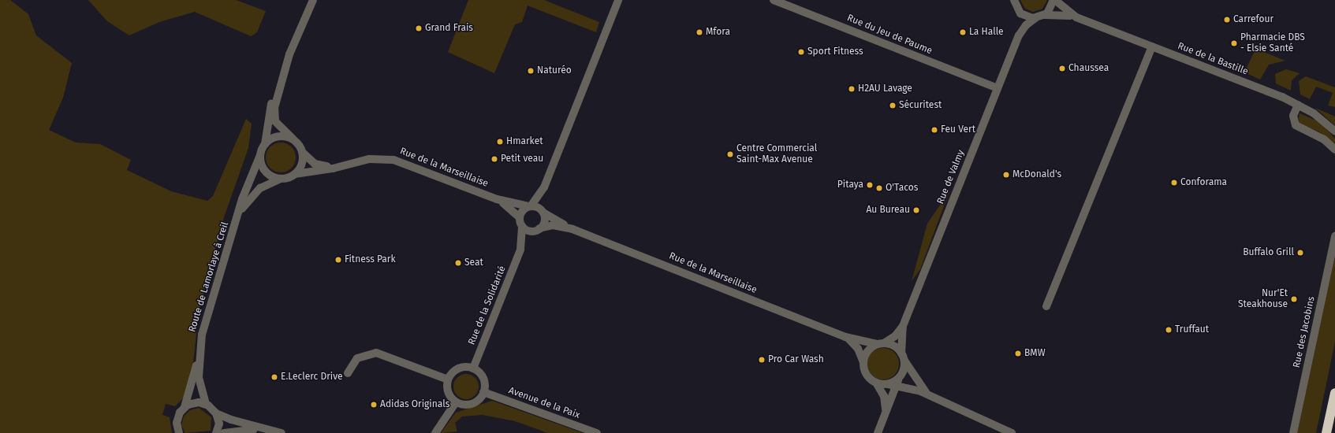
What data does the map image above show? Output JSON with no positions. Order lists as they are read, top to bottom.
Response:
{
  "streets": {
    "street": [
      "Rue du Jeu de Paume",
      "Rue de la Bastille",
      "Rue de la Marseillaise",
      "Rue de Valmy",
      "Route de Lamorlaye à Creil",
      "Rue de la Solidarité",
      "Rue des Jacobins",
      "Avenue de la Paix"
    ]
  },
  "crossings": [
    ["Rue du Jeu de Paume", "Rue de Valmy"],
    ["Rue de la Bastille", "Rue de Valmy"],
    ["Rue de la Marseillaise", "Rue de Valmy"],
    ["Rue de la Marseillaise", "Route de Lamorlaye à Creil"],
    ["Rue de la Marseillaise", "Rue de la Solidarité"],
    ["Rue de la Solidarité", "Avenue de la Paix"]
  ],
  "places": [
    "Carrefour",
    "Grand Frais",
    "Mfora",
    "La Halle",
    "Pharmacie DBS - Elsie Santé",
    "Sport Fitness",
    "Chaussea",
    "Naturéo",
    "H2AU Lavage",
    "Sécuritest",
    "Feu Vert",
    "Hmarket",
    "Centre Commercial Saint-Max Avenue",
    "Petit veau",
    "McDonald's",
    "Conforama",
    "Pitaya",
    "O'Tacos",
    "Au Bureau",
    "Buffalo Grill",
    "Fitness Park",
    "Seat",
    "Nur'Et Steakhouse",
    "Truffaut",
    "BMW",
    "Pro Car Wash",
    "E.Leclerc Drive",
    "Adidas Originals"
  ]
}
